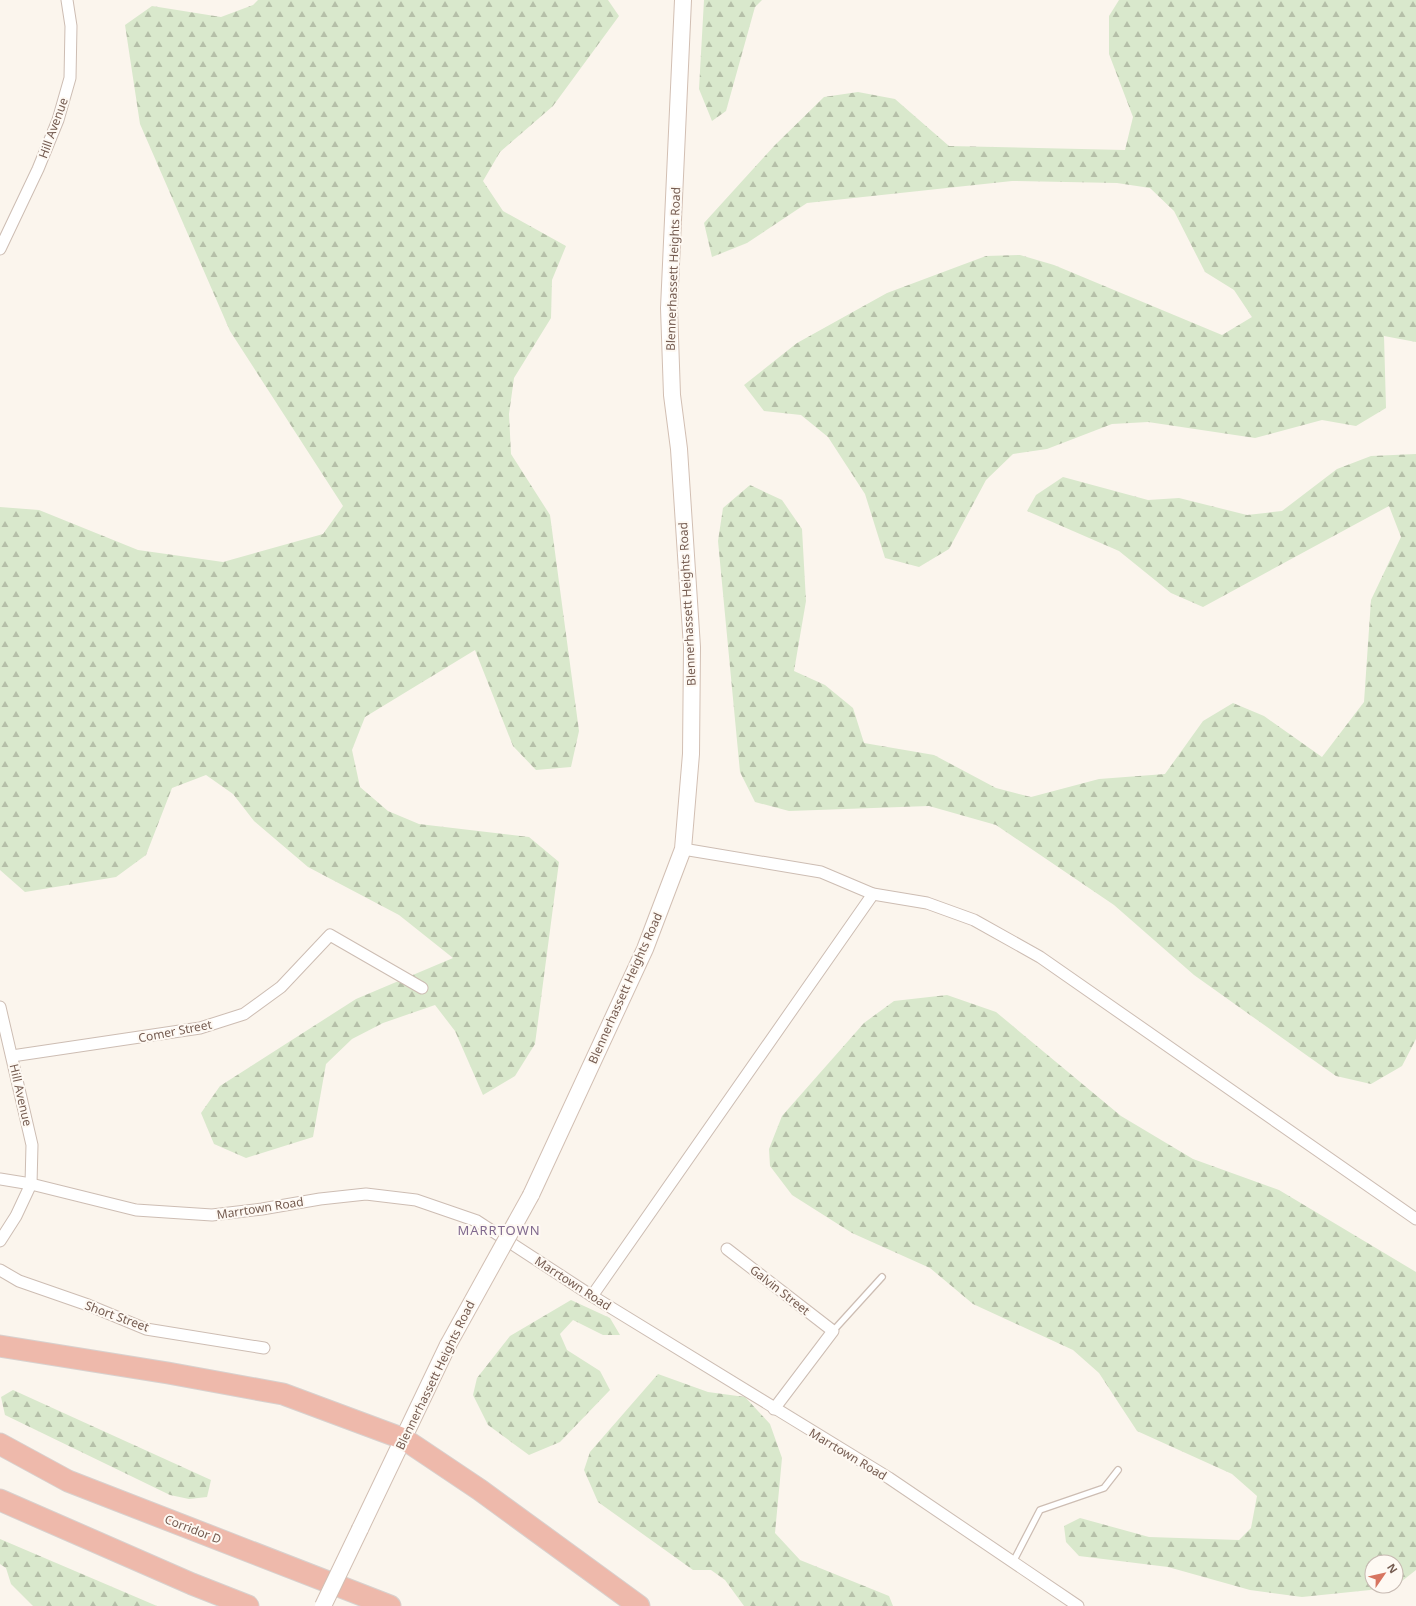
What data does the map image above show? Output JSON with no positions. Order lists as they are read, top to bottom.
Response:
{
  "streets": {
    "highway": ["Corridor D"],
    "street": [
      "Hill Avenue",
      "Blennerhassett Heights Road",
      "Comer Street",
      "Marrtown Road",
      "Galvin Street",
      "Short Street"
    ]
  },
  "crossings": [
    ["Hill Avenue", "Comer Street"],
    ["Hill Avenue", "Marrtown Road"]
  ],
  "districts": ["MARRTOWN"],
  "north": "top right"
}
